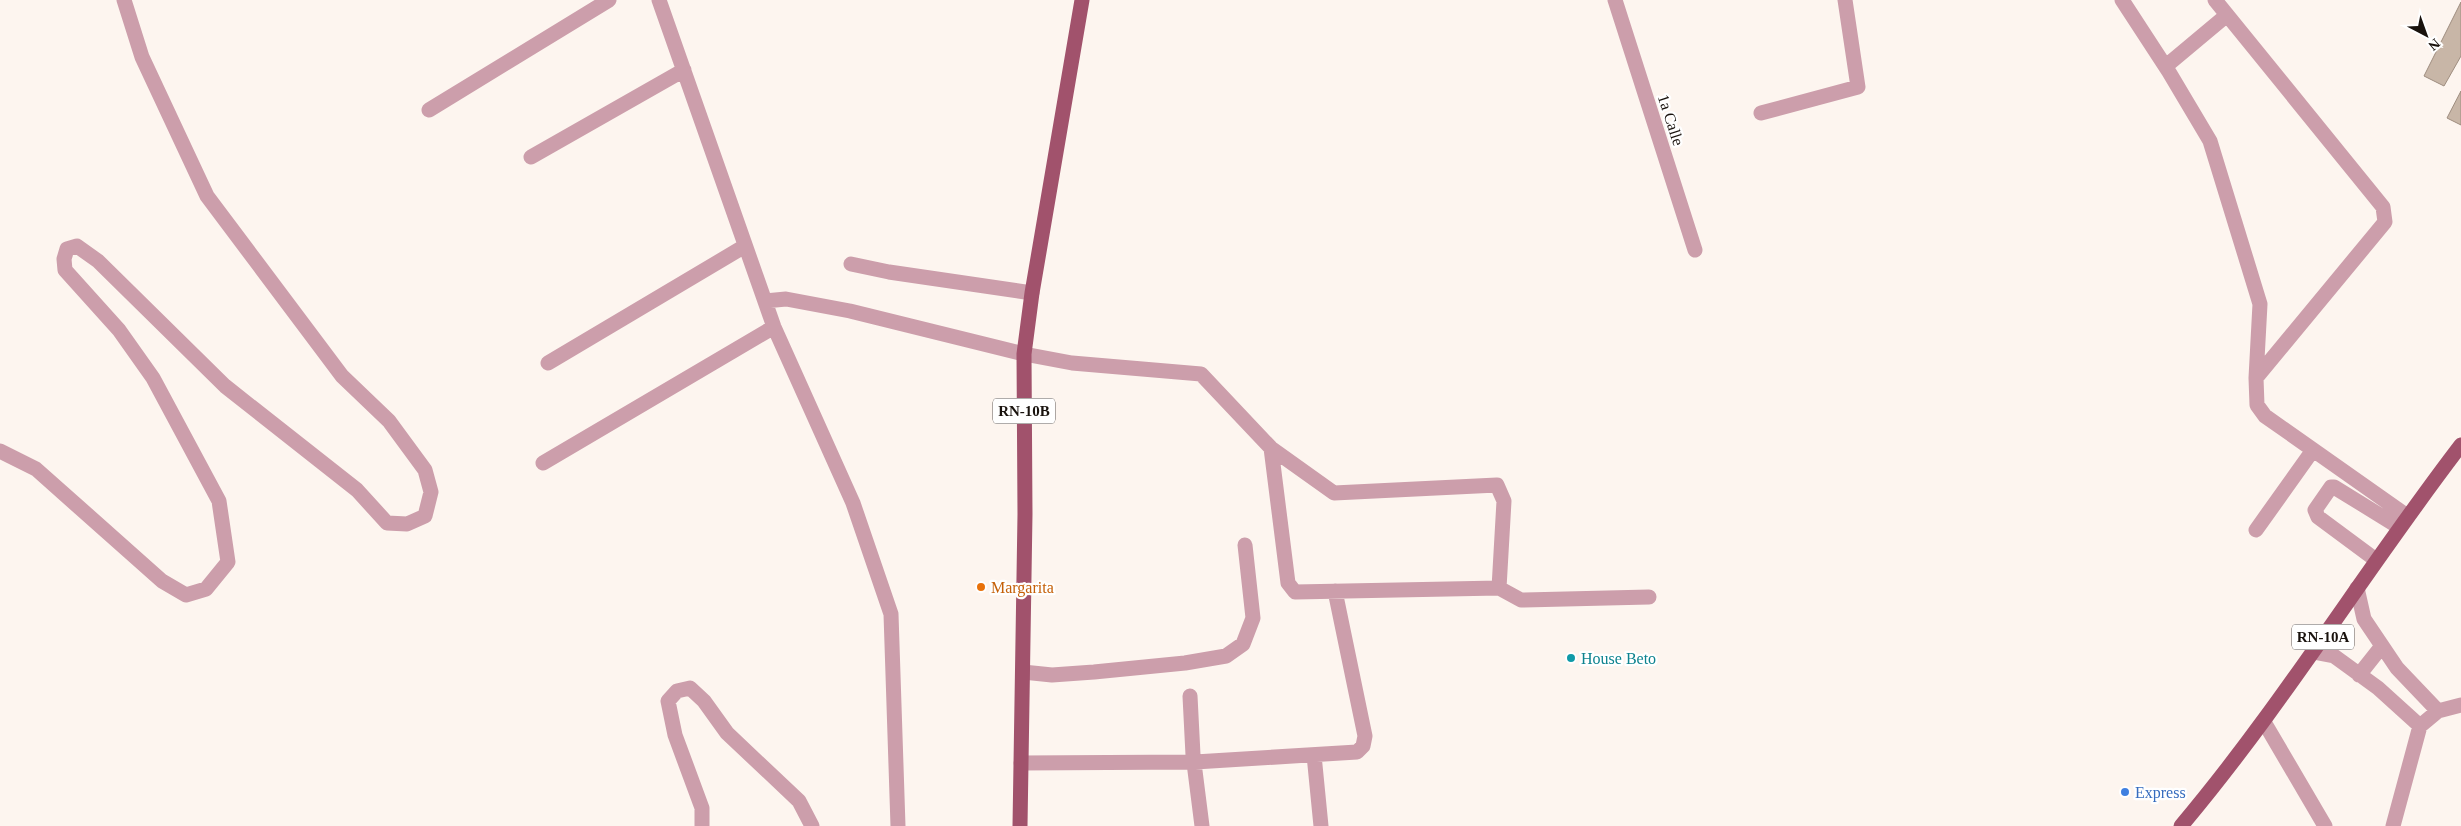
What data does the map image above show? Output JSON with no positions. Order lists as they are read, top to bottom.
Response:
{
  "streets": {
    "main road": ["RN-10B", "RN-10A"],
    "street": ["1a Calle"]
  },
  "places": ["Margarita", "House Beto", "Express"],
  "north": "bottom right"
}
